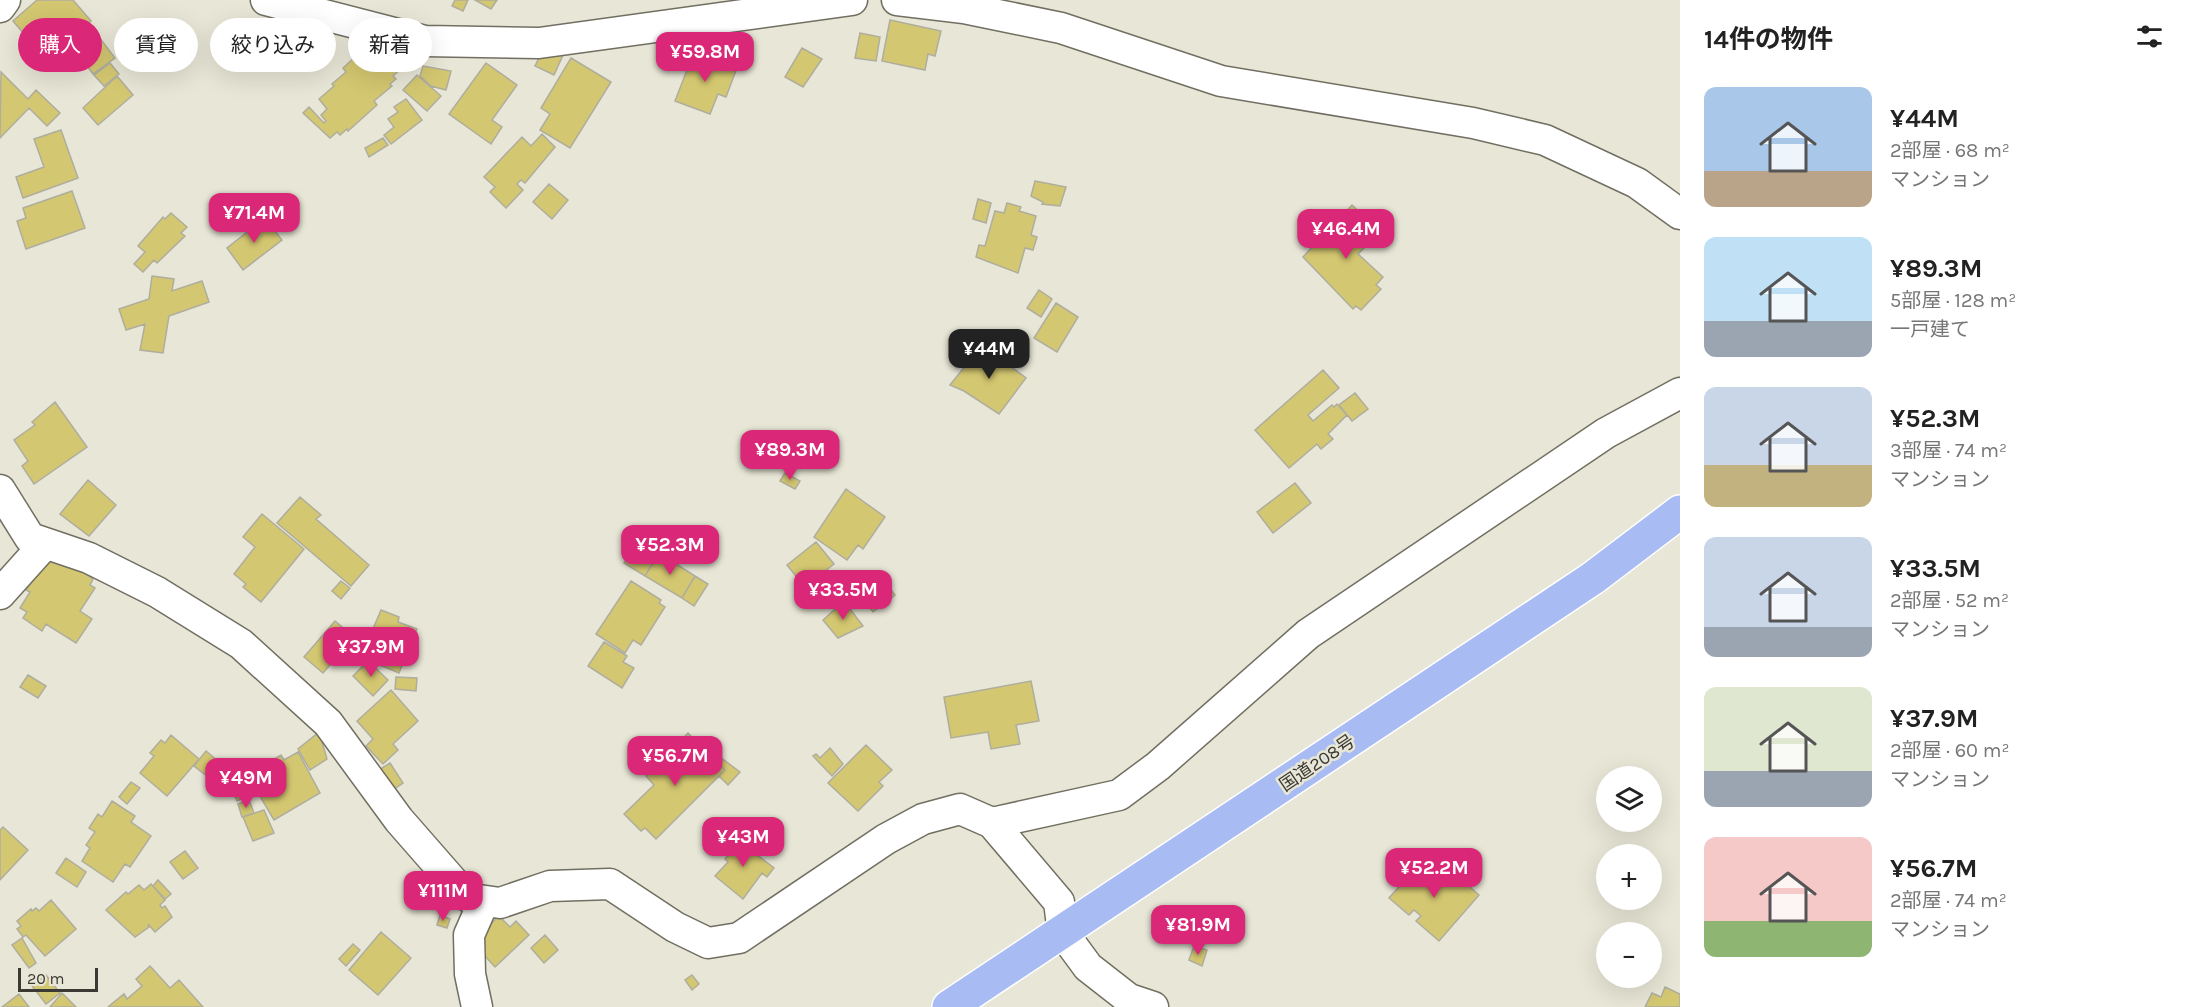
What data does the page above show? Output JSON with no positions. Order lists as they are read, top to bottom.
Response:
{
  "streets": {
    "highway": ["国道208号"]
  },
  "scale_bar": "20 m",
  "page": {
    "heading": "14件の物件",
    "chip": [
      "購入",
      "賃貸",
      "絞り込み",
      "新着"
    ],
    "price": [
      "¥59.8M",
      "¥71.4M",
      "¥46.4M",
      "¥44M",
      "¥89.3M",
      "¥52.3M",
      "¥33.5M",
      "¥37.9M",
      "¥56.7M",
      "¥49M",
      "¥43M",
      "¥52.2M",
      "¥111M",
      "¥81.9M"
    ],
    "list": [
      {
        "name": "¥44M",
        "note": "2部屋 · 68 m² · マンション"
      },
      {
        "name": "¥89.3M",
        "note": "5部屋 · 128 m² · 一戸建て"
      },
      {
        "name": "¥52.3M",
        "note": "3部屋 · 74 m² · マンション"
      },
      {
        "name": "¥33.5M",
        "note": "2部屋 · 52 m² · マンション"
      },
      {
        "name": "¥37.9M",
        "note": "2部屋 · 60 m² · マンション"
      },
      {
        "name": "¥56.7M",
        "note": "2部屋 · 74 m² · マンション"
      }
    ],
    "map_buttons": ["+", "−"],
    "scale": "20 m"
  }
}
